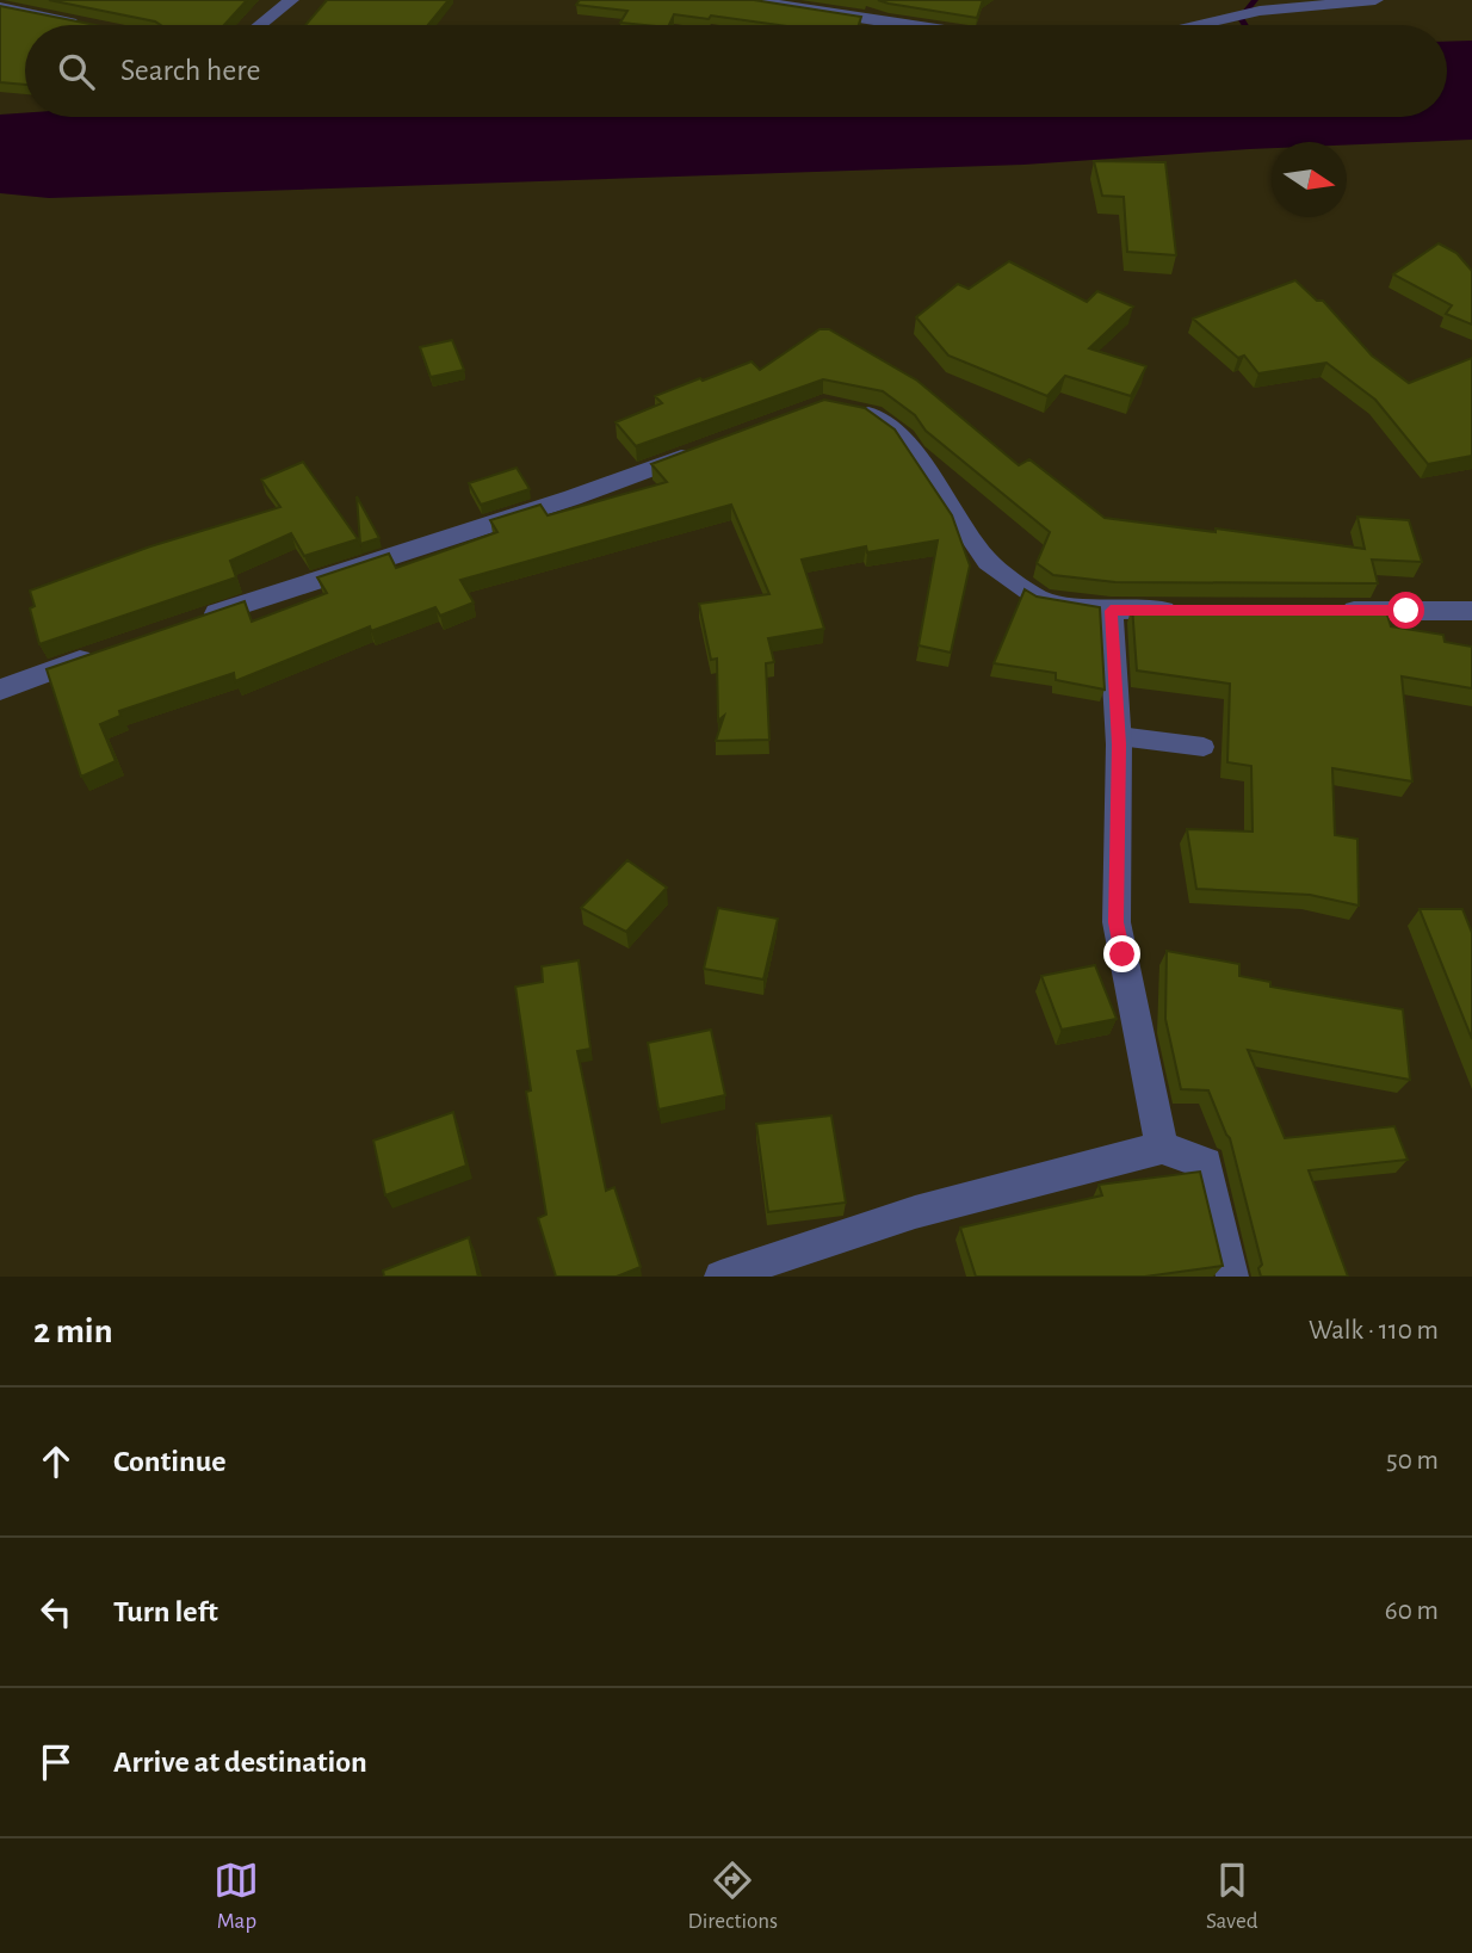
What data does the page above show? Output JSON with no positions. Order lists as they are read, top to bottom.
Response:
{
  "north": "right",
  "page": {
    "search": "Search here",
    "heading": ["2 min", "Walk · 110 m"],
    "list": [
      ["Continue", "50 m"],
      ["Turn left", "60 m"],
      "Arrive at destination"
    ],
    "nav": ["Map", "Directions", "Saved"]
  }
}
